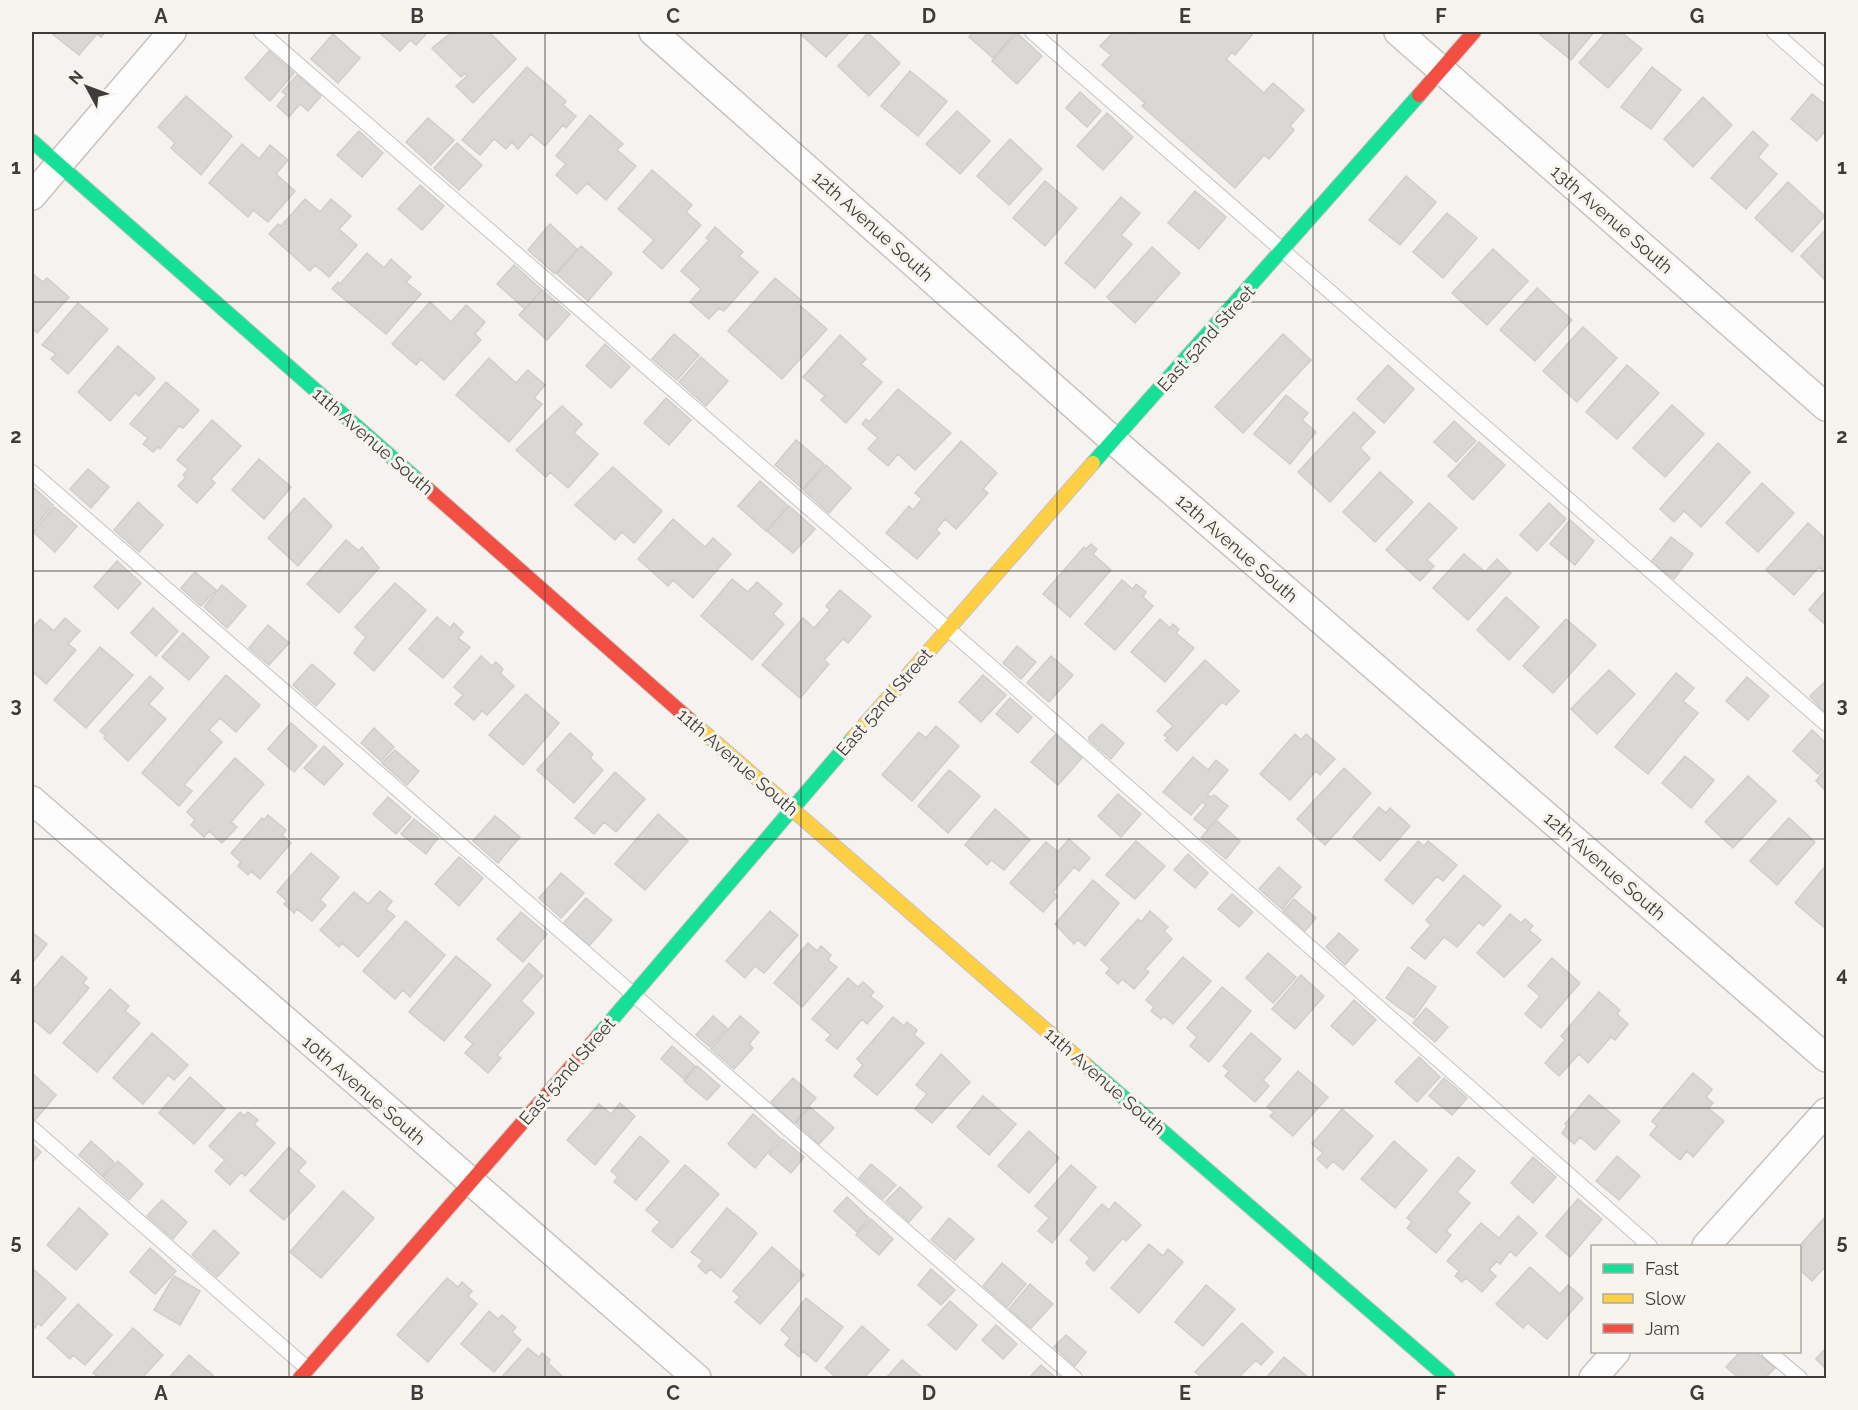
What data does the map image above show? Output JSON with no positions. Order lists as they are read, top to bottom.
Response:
{
  "streets": {
    "street": [
      "13th Avenue South",
      "12th Avenue South",
      "East 52nd Street",
      "11th Avenue South",
      "10th Avenue South"
    ]
  },
  "crossings": [
    ["13th Avenue South", "East 52nd Street"],
    ["12th Avenue South", "East 52nd Street"],
    ["East 52nd Street", "11th Avenue South"],
    ["East 52nd Street", "10th Avenue South"]
  ],
  "legend": ["Fast", "Slow", "Jam"],
  "north": "top left",
  "grid": {
    "columns": [
      "A",
      "B",
      "C",
      "D",
      "E",
      "F",
      "G"
    ],
    "rows": [
      "1",
      "2",
      "3",
      "4",
      "5"
    ]
  }
}
